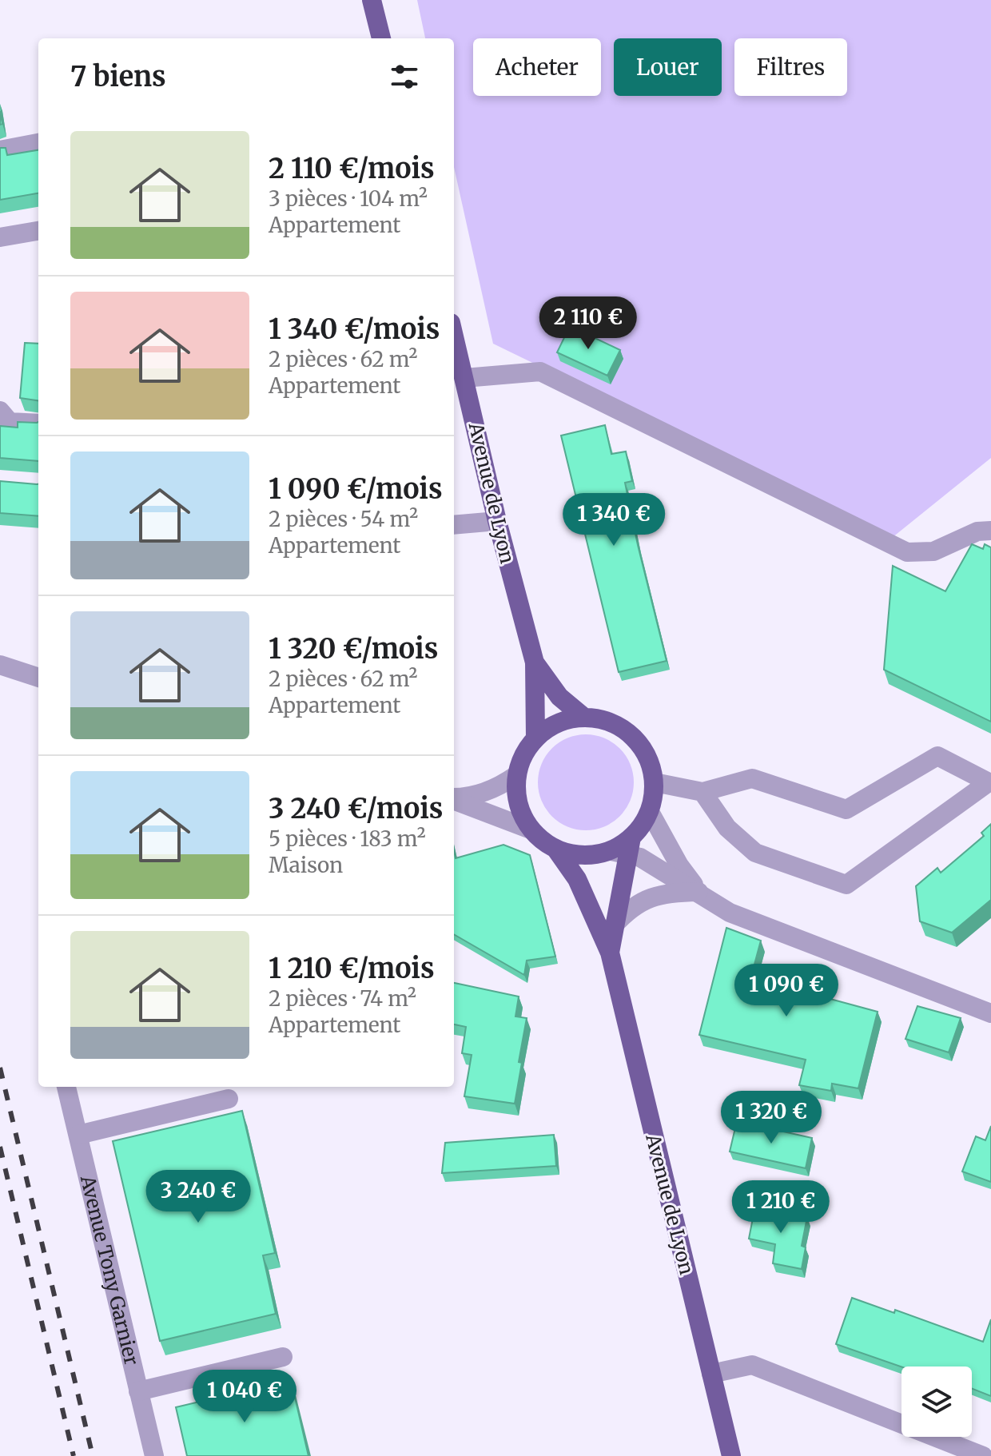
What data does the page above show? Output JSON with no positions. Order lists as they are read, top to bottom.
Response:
{
  "streets": {
    "main road": ["Avenue de Lyon"],
    "street": ["Avenue Tony Garnier"]
  },
  "page": {
    "chip": ["Acheter", "Louer", "Filtres"],
    "heading": "7 biens",
    "list": [
      {
        "name": "2 110 €/mois",
        "note": "3 pièces · 104 m² · Appartement"
      },
      {
        "name": "1 340 €/mois",
        "note": "2 pièces · 62 m² · Appartement"
      },
      {
        "name": "1 090 €/mois",
        "note": "2 pièces · 54 m² · Appartement"
      },
      {
        "name": "1 320 €/mois",
        "note": "2 pièces · 62 m² · Appartement"
      },
      {
        "name": "3 240 €/mois",
        "note": "5 pièces · 183 m² · Maison"
      },
      {
        "name": "1 210 €/mois",
        "note": "2 pièces · 74 m² · Appartement"
      }
    ],
    "price": [
      "2 110 €",
      "1 340 €",
      "1 090 €",
      "1 320 €",
      "3 240 €",
      "1 210 €",
      "1 040 €"
    ]
  }
}
